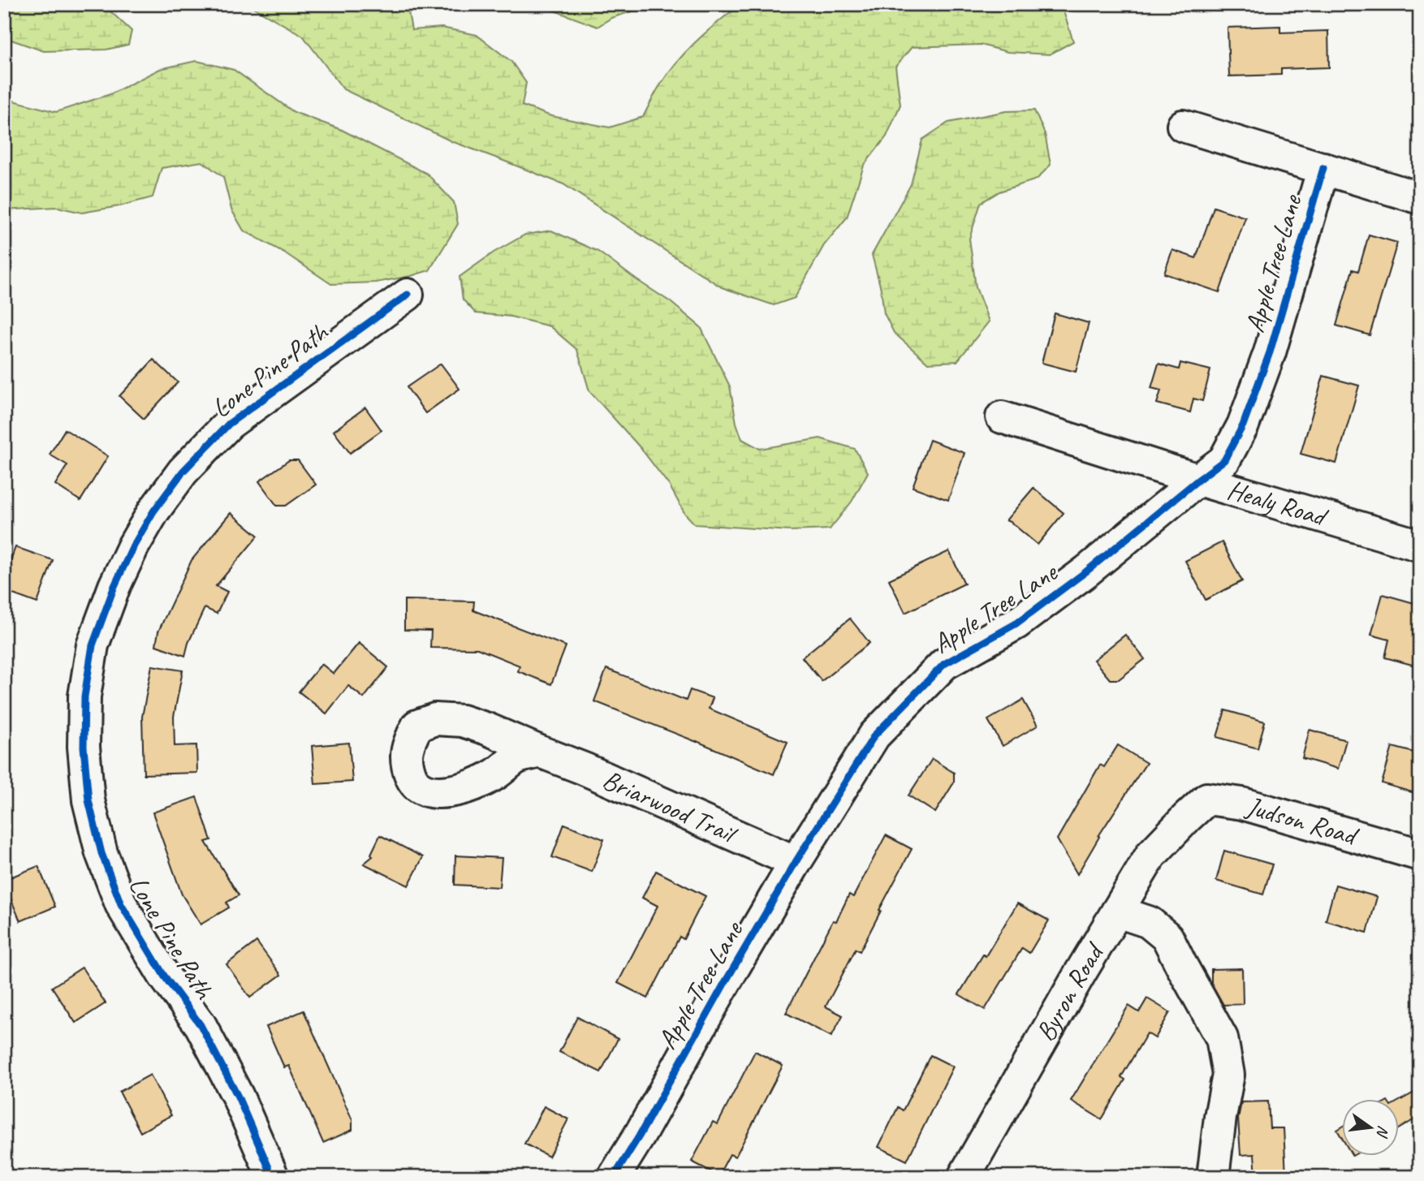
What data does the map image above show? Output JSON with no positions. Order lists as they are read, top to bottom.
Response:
{
  "streets": {
    "street": [
      "Apple Tree Lane",
      "Lone Pine Path",
      "Healy Road",
      "Briarwood Trail",
      "Judson Road",
      "Byron Road"
    ]
  },
  "crossings": [
    ["Apple Tree Lane", "Healy Road"],
    ["Apple Tree Lane", "Briarwood Trail"],
    ["Judson Road", "Byron Road"]
  ],
  "north": "right"
}
